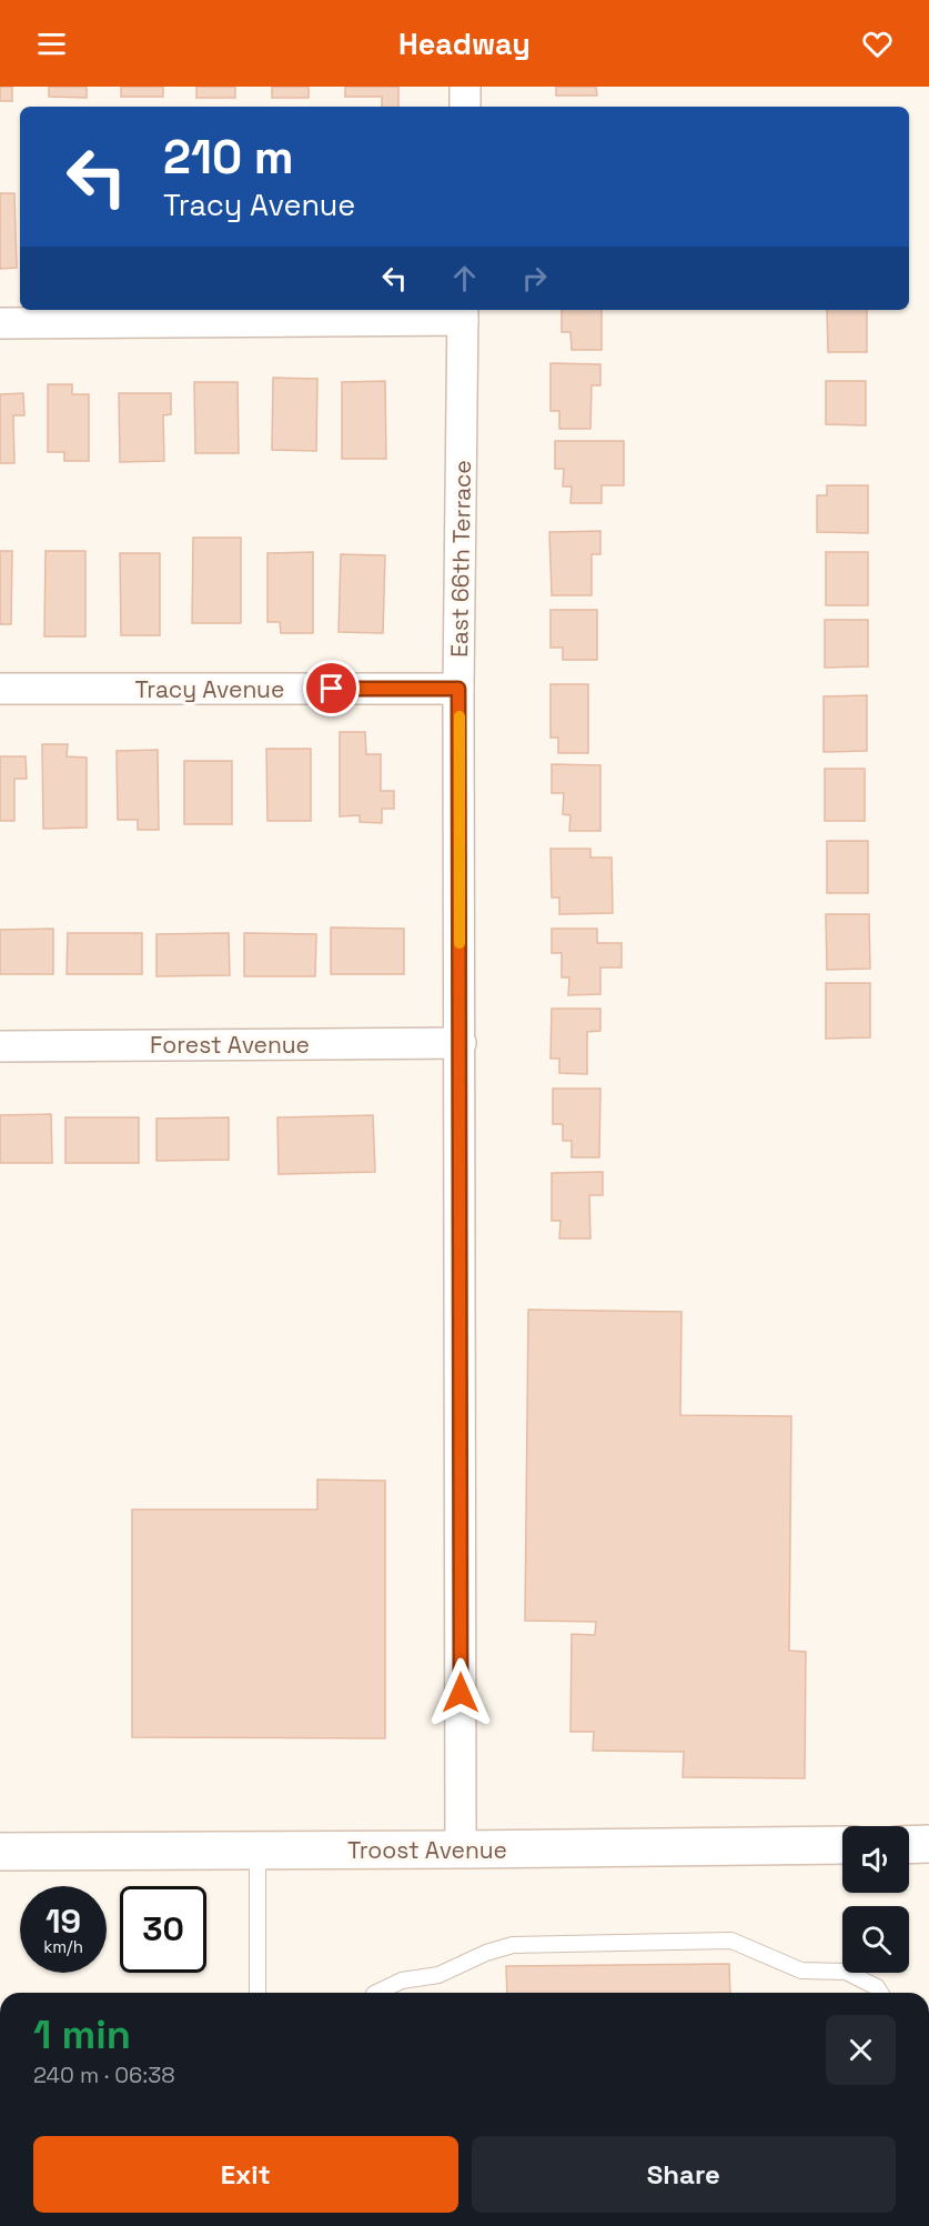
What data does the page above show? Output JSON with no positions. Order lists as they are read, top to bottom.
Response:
{
  "streets": {
    "main road": ["Troost Avenue"],
    "street": ["East 66th Terrace", "Tracy Avenue", "Forest Avenue"]
  },
  "crossings": [
    ["East 66th Terrace", "Tracy Avenue"],
    ["East 66th Terrace", "Forest Avenue"],
    ["East 66th Terrace", "Troost Avenue"]
  ],
  "page": {
    "header": "Headway",
    "turn": ["210 m", "Tracy Avenue"],
    "speed": "19 km/h",
    "limit": "30",
    "heading": ["1 min", "240 m · 06:38"],
    "buttons": ["Exit", "Share"]
  }
}
